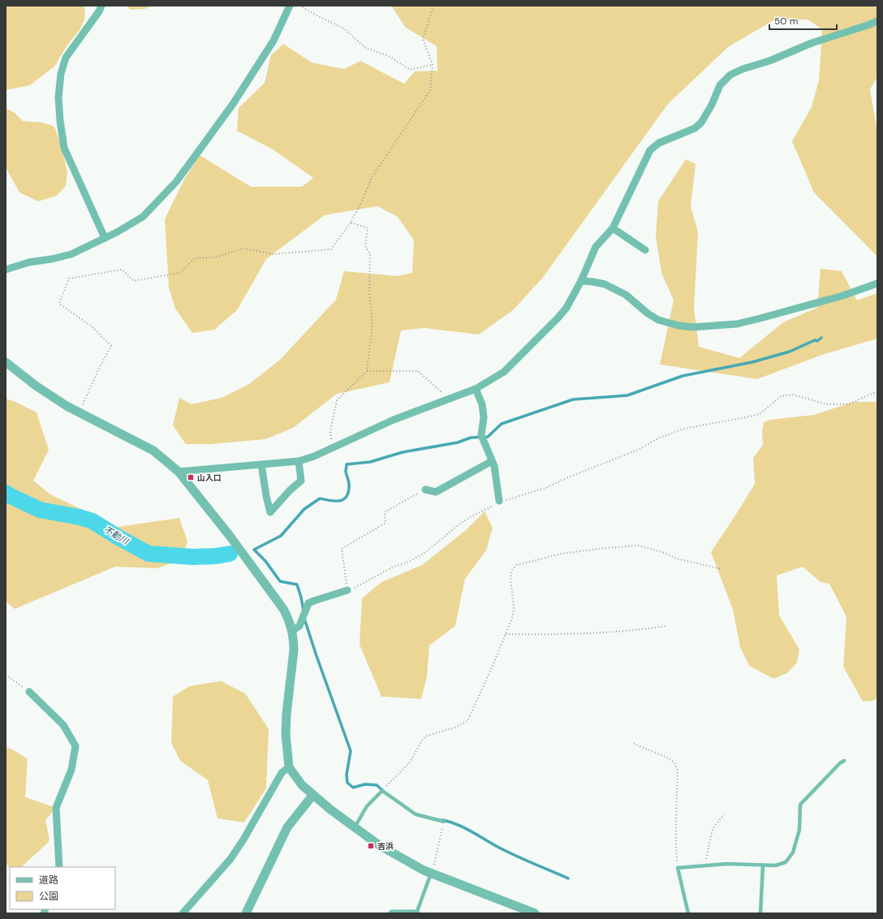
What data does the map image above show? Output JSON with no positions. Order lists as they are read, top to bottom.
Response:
{
  "water": ["不動川"],
  "places": {
    "transit": ["山入口", "吉浜"]
  },
  "legend": ["道路", "公園"],
  "scale_bar": "50 m"
}
